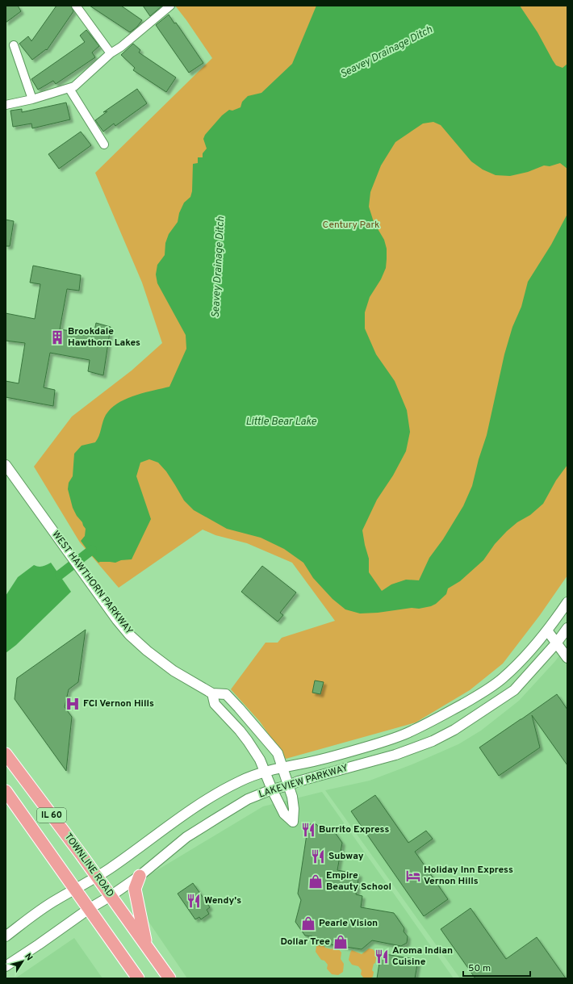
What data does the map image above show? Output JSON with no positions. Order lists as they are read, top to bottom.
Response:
{
  "streets": {
    "main road": ["IL 60", "TOWNLINE ROAD"],
    "street": ["WEST HAWTHORN PARKWAY", "LAKEVIEW PARKWAY"]
  },
  "crossings": [
    ["WEST HAWTHORN PARKWAY", "LAKEVIEW PARKWAY"],
    ["LAKEVIEW PARKWAY", "IL 60"],
    ["LAKEVIEW PARKWAY", "TOWNLINE ROAD"]
  ],
  "water": ["Seavey Drainage Ditch", "Little Bear Lake"],
  "parks": ["Century Park"],
  "places": {
    "building": ["Brookdale Hawthorn Lakes"],
    "hospital": ["FCI Vernon Hills"],
    "restaurant": [
      "Burrito Express",
      "Subway",
      "Wendy's",
      "Aroma Indian Cuisine"
    ],
    "hotel": ["Holiday Inn Express Vernon Hills"],
    "shop": ["Empire Beauty School", "Pearle Vision", "Dollar Tree"]
  },
  "scale_bar": "50 m",
  "north": "top right"
}
